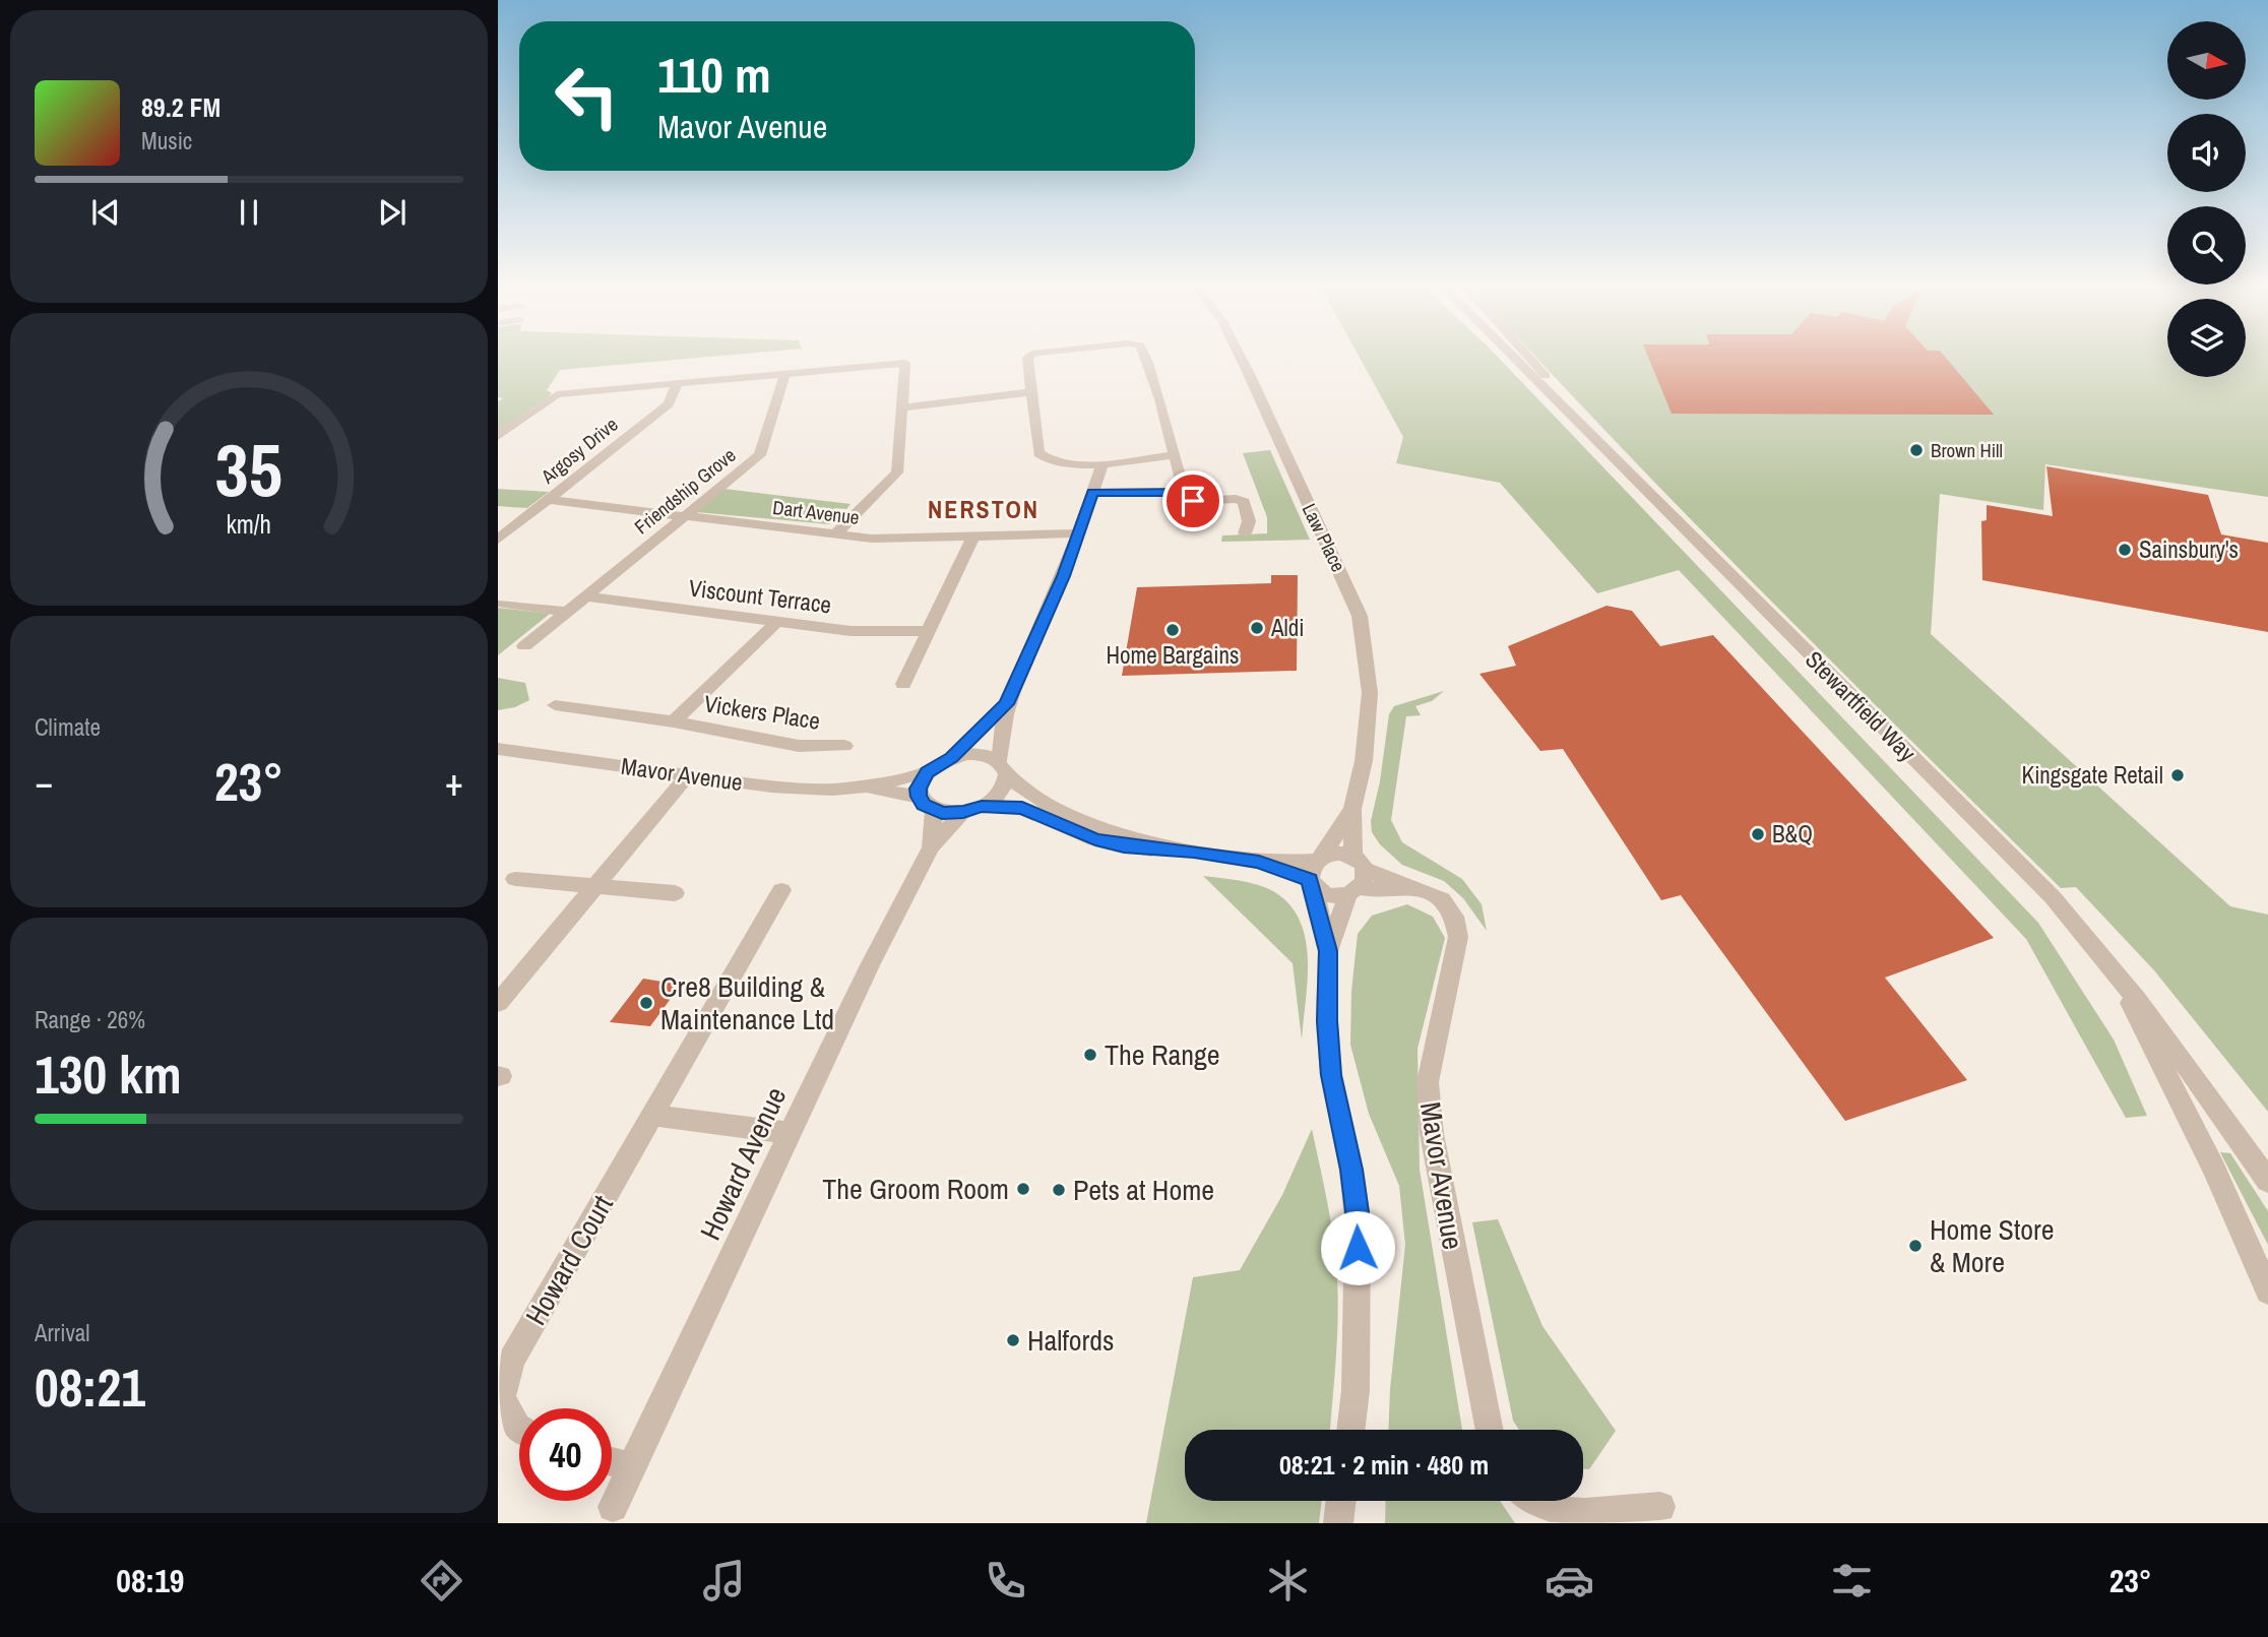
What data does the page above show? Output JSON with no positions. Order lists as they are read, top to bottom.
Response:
{
  "streets": {
    "street": [
      "Argosy Drive",
      "Friendship Grove",
      "Dart Avenue",
      "Law Place",
      "Viscount Terrace",
      "Stewartfield Way",
      "Vickers Place",
      "Mavor Avenue",
      "Howard Avenue",
      "Howard Court"
    ]
  },
  "crossings": [
    ["Argosy Drive", "Dart Avenue"],
    ["Friendship Grove", "Dart Avenue"],
    ["Friendship Grove", "Viscount Terrace"],
    ["Law Place", "Mavor Avenue"],
    ["Viscount Terrace", "Vickers Place"],
    ["Mavor Avenue", "Howard Avenue"]
  ],
  "districts": ["NERSTON"],
  "places": [
    "Brown Hill",
    "Sainsbury's",
    "Aldi",
    "Home Bargains",
    "Kingsgate Retail",
    "B&Q",
    "Cre8 Building & Maintenance Ltd",
    "The Range",
    "The Groom Room",
    "Pets at Home",
    "Home Store & More",
    "Halfords"
  ],
  "north": "right",
  "page": {
    "turn": ["110 m", "Mavor Avenue"],
    "song": ["89.2 FM", "Music"],
    "tile": [
      "Climate",
      ["Range · 26%", "130 km"],
      ["Arrival", "08:21"]
    ],
    "heat": ["−", "23°", "+"],
    "limit": "40",
    "trip": "08:21 · 2 min · 480 m",
    "tabs": ["08:19", "23°"],
    "gauge": ["35", "km/h"]
  }
}
